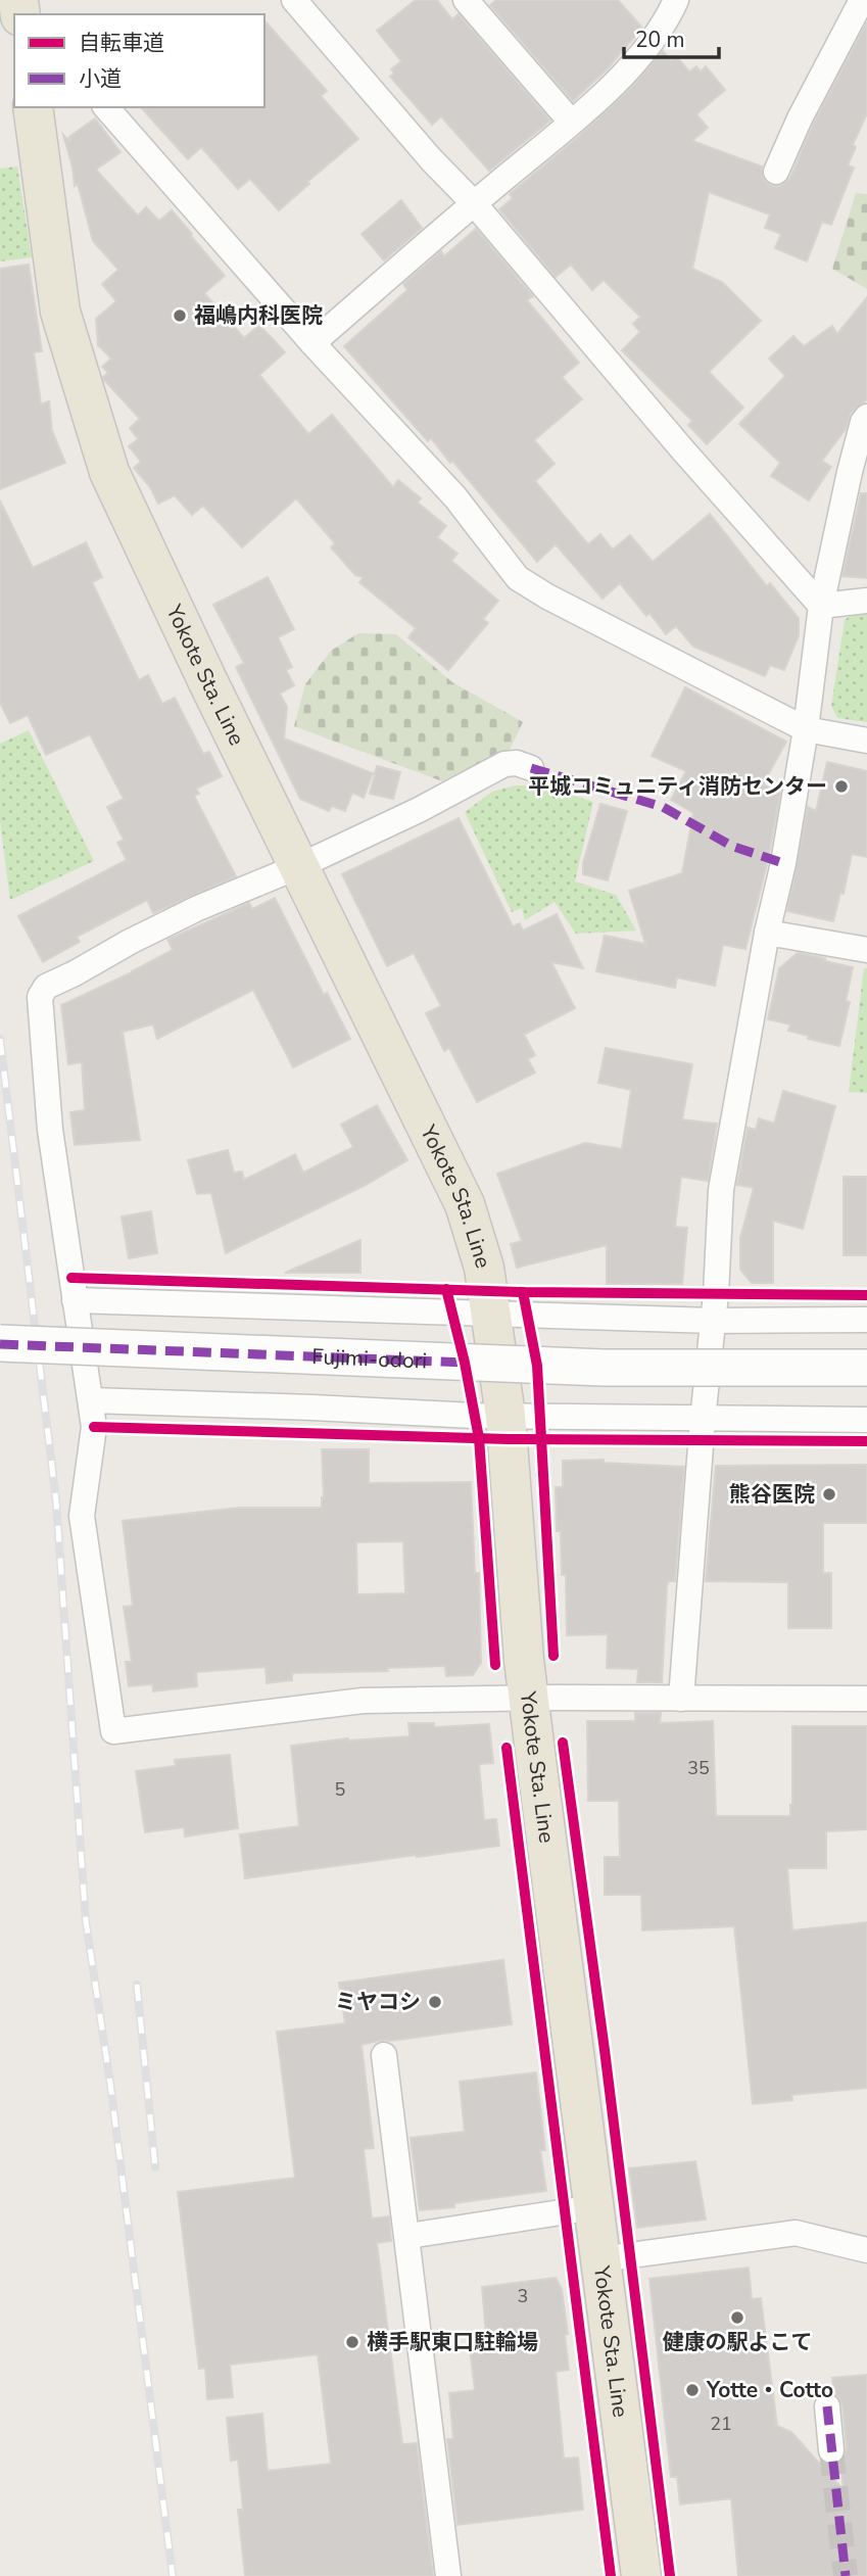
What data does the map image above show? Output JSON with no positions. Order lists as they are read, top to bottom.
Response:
{
  "streets": {
    "main road": ["Yokote Sta. Line"],
    "street": ["Fujimi-odori"]
  },
  "places": [
    "福嶋内科医院",
    "平城コミュニティ消防センター",
    "熊谷医院",
    "ミヤコシ",
    "健康の駅よこて",
    "横手駅東口駐輪場",
    "Yotte・Cotto"
  ],
  "house_numbers": [
    "35",
    "5",
    "3",
    "21"
  ],
  "legend": ["自転車道", "小道"],
  "scale_bar": "20 m"
}
